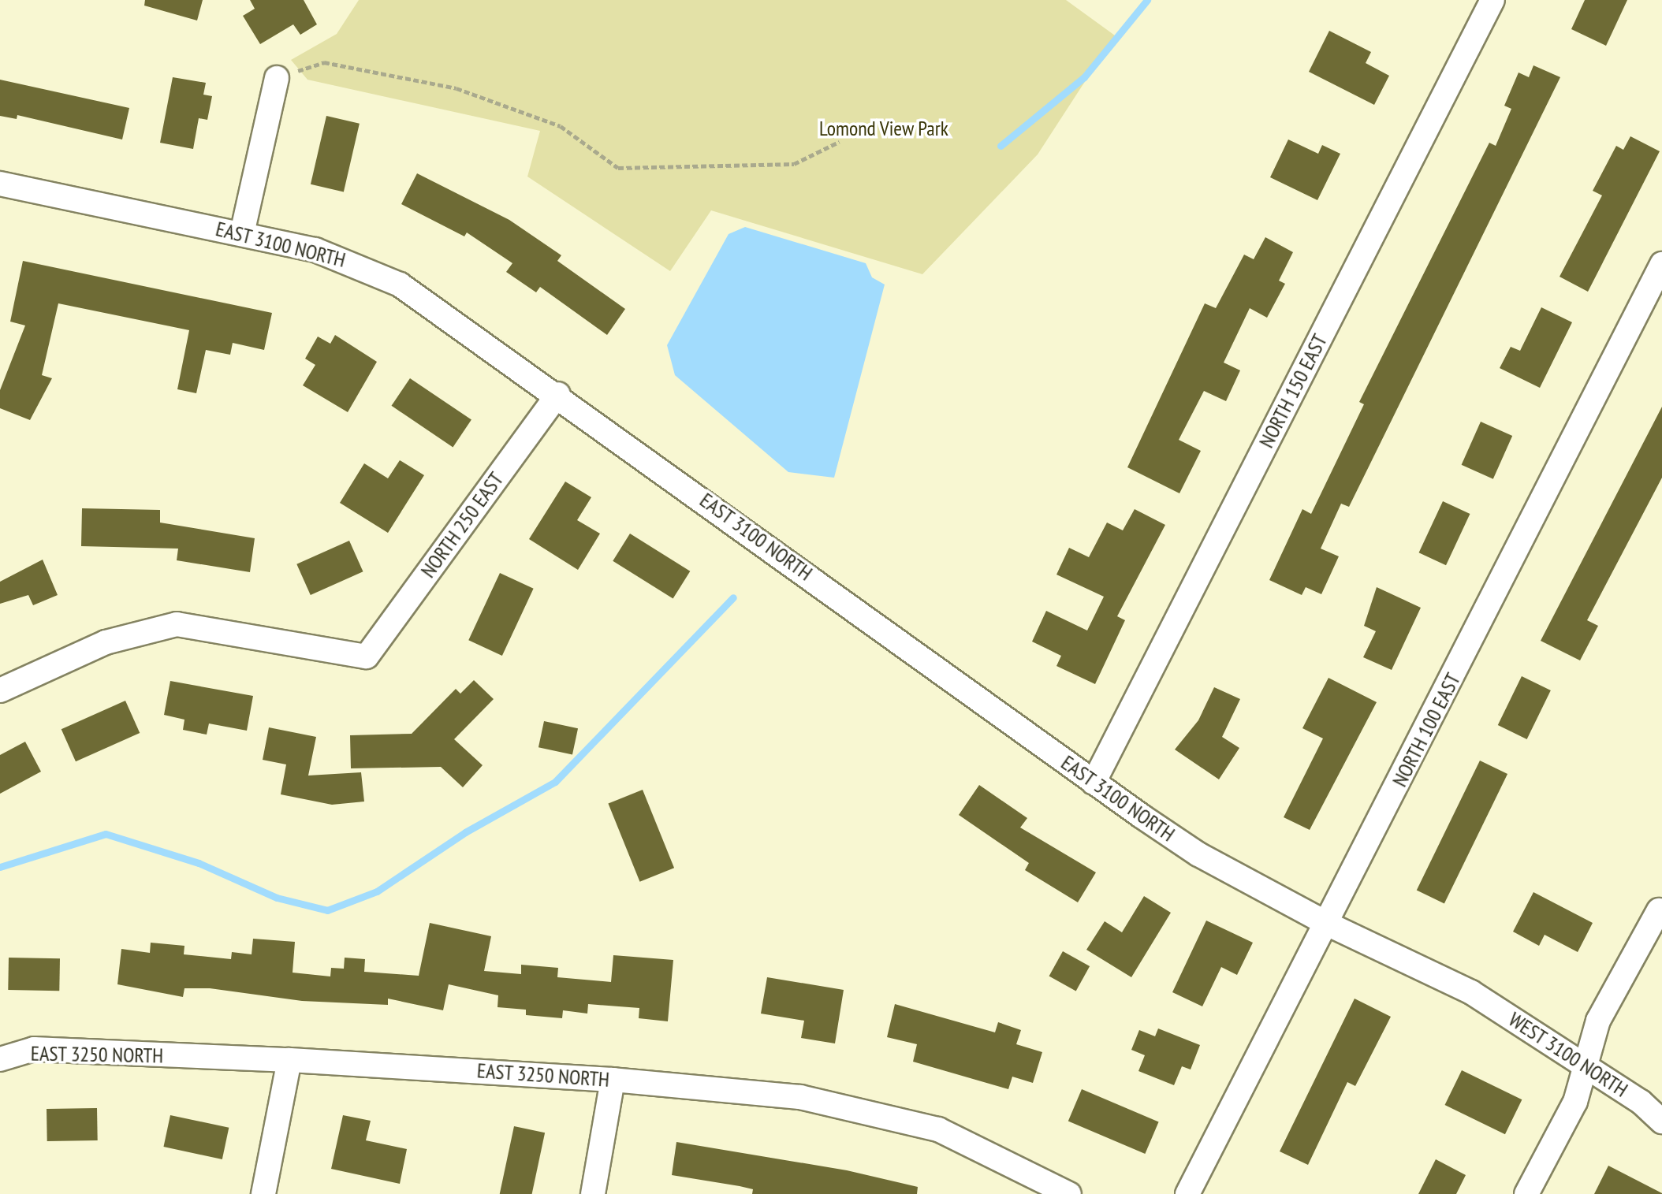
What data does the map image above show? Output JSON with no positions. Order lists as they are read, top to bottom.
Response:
{
  "streets": {
    "street": [
      "EAST 3100 NORTH",
      "NORTH 150 EAST",
      "NORTH 250 EAST",
      "NORTH 100 EAST",
      "EAST 3250 NORTH",
      "WEST 3100 NORTH"
    ]
  },
  "crossings": [
    ["EAST 3100 NORTH", "NORTH 150 EAST"],
    ["EAST 3100 NORTH", "NORTH 250 EAST"],
    ["EAST 3100 NORTH", "NORTH 100 EAST"],
    ["EAST 3100 NORTH", "WEST 3100 NORTH"]
  ],
  "parks": ["Lomond View Park"]
}
